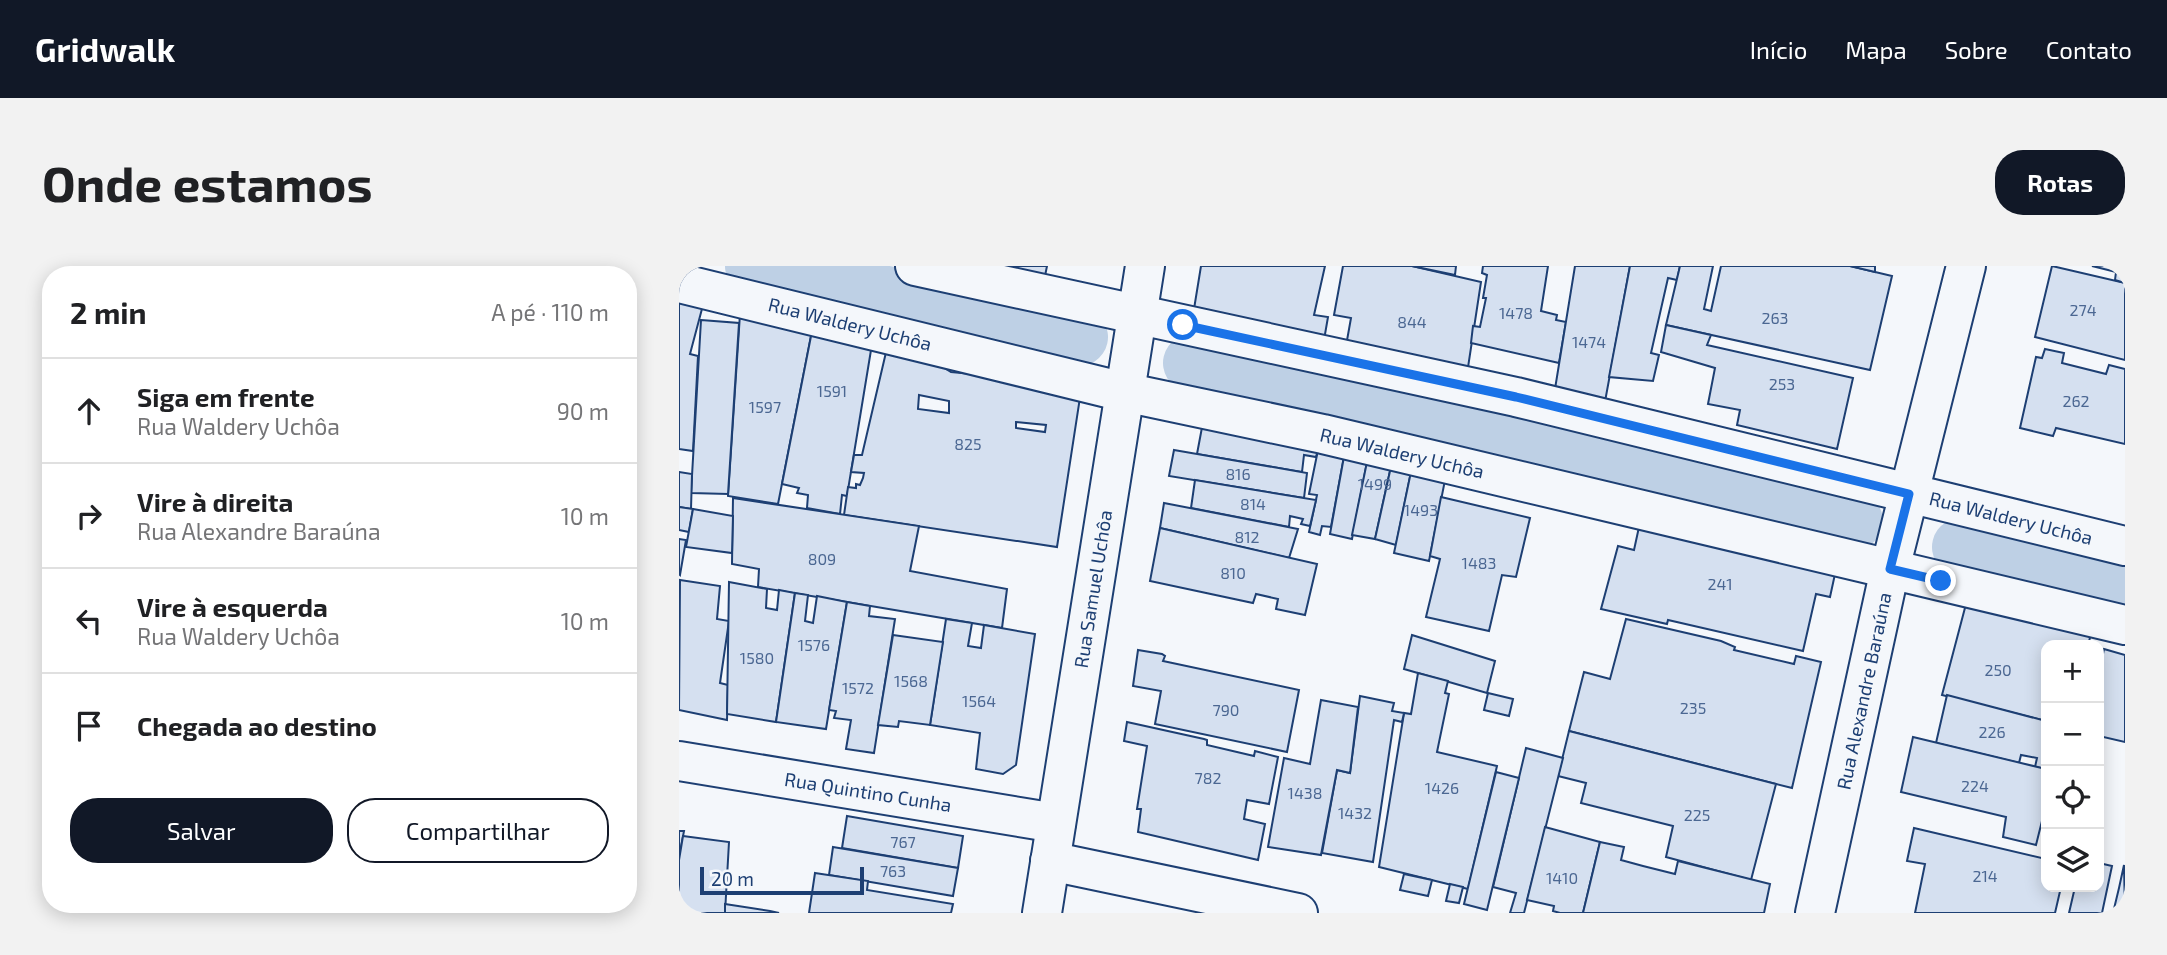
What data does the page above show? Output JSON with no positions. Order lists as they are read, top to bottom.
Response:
{
  "streets": {
    "street": [
      "Rua Waldery Uchôa",
      "Rua Samuel Uchôa",
      "Rua Alexandre Baraúna",
      "Rua Quintino Cunha"
    ]
  },
  "crossings": [
    ["Rua Waldery Uchôa", "Rua Samuel Uchôa"],
    ["Rua Waldery Uchôa", "Rua Alexandre Baraúna"],
    ["Rua Samuel Uchôa", "Rua Quintino Cunha"]
  ],
  "house_numbers": [
    "274",
    "1478",
    "263",
    "844",
    "1474",
    "253",
    "1591",
    "262",
    "1597",
    "825",
    "816",
    "1499",
    "814",
    "1493",
    "812",
    "809",
    "1483",
    "810",
    "241",
    "1576",
    "1580",
    "250",
    "1568",
    "1572",
    "1564",
    "235",
    "790",
    "226",
    "782",
    "224",
    "1426",
    "1438",
    "1432",
    "225",
    "767",
    "763",
    "214",
    "1410"
  ],
  "scale_bar": "20 m",
  "page": {
    "header": "Gridwalk",
    "nav": [
      "Início",
      "Mapa",
      "Sobre",
      "Contato"
    ],
    "buttons": [
      "Rotas",
      ["Salvar", "Compartilhar"]
    ],
    "title": "Onde estamos",
    "heading": ["2 min", "A pé · 110 m"],
    "list": [
      ["Siga em frente", "Rua Waldery Uchôa", "90 m"],
      ["Vire à direita", "Rua Alexandre Baraúna", "10 m"],
      ["Vire à esquerda", "Rua Waldery Uchôa", "10 m"],
      "Chegada ao destino"
    ],
    "map_buttons": ["+", "−"],
    "scale": "20 m"
  }
}
